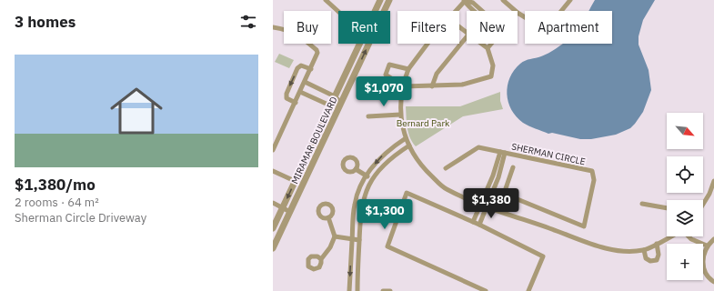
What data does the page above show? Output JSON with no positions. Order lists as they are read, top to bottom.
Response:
{
  "streets": {
    "street": ["MIRAMAR BOULEVARD", "SHERMAN CIRCLE"]
  },
  "parks": ["Bernard Park"],
  "north": "bottom right",
  "page": {
    "heading": "3 homes",
    "chip": [
      "Buy",
      "Rent",
      "Filters",
      "New",
      "Apartment"
    ],
    "list": [
      {
        "name": "$1,380/mo",
        "note": "2 rooms · 64 m² · Sherman Circle Driveway"
      }
    ],
    "price": ["$1,070", "$1,380", "$1,300"],
    "map_buttons": "+"
  }
}
